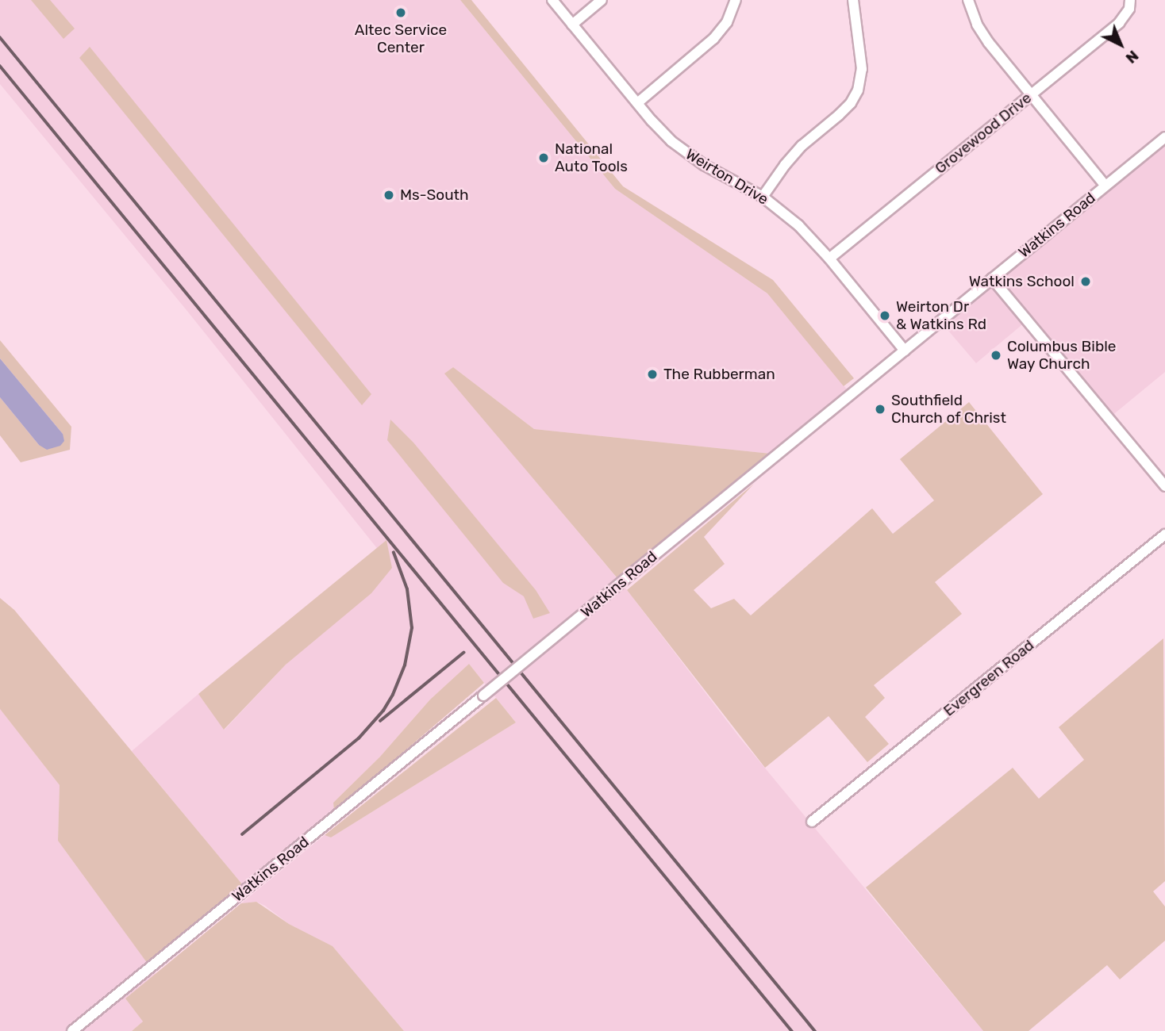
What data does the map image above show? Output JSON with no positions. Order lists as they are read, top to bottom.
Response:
{
  "streets": {
    "street": [
      "Grovewood Drive",
      "Weirton Drive",
      "Watkins Road",
      "Evergreen Road"
    ]
  },
  "crossings": [
    ["Grovewood Drive", "Weirton Drive"],
    ["Weirton Drive", "Watkins Road"]
  ],
  "places": [
    "Altec Service Center",
    "National Auto Tools",
    "Ms-South",
    "Watkins School",
    "Weirton Dr & Watkins Rd",
    "Columbus Bible Way Church",
    "The Rubberman",
    "Southfield Church of Christ"
  ],
  "north": "bottom right"
}
